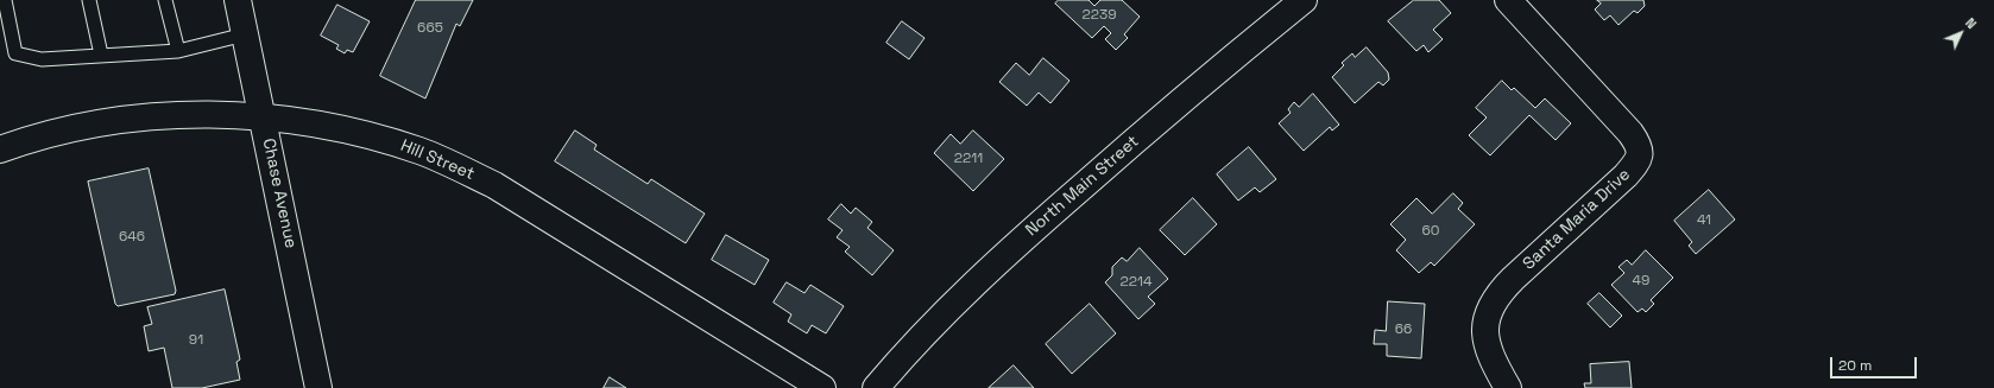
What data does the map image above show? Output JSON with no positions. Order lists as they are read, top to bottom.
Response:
{
  "streets": {
    "street": [
      "Hill Street",
      "North Main Street",
      "Chase Avenue",
      "Santa Maria Drive"
    ]
  },
  "crossings": [
    ["Hill Street", "Chase Avenue"]
  ],
  "house_numbers": [
    "2239",
    "665",
    "2211",
    "41",
    "60",
    "646",
    "49",
    "2214",
    "66",
    "91"
  ],
  "scale_bar": "20 m",
  "north": "top right"
}
